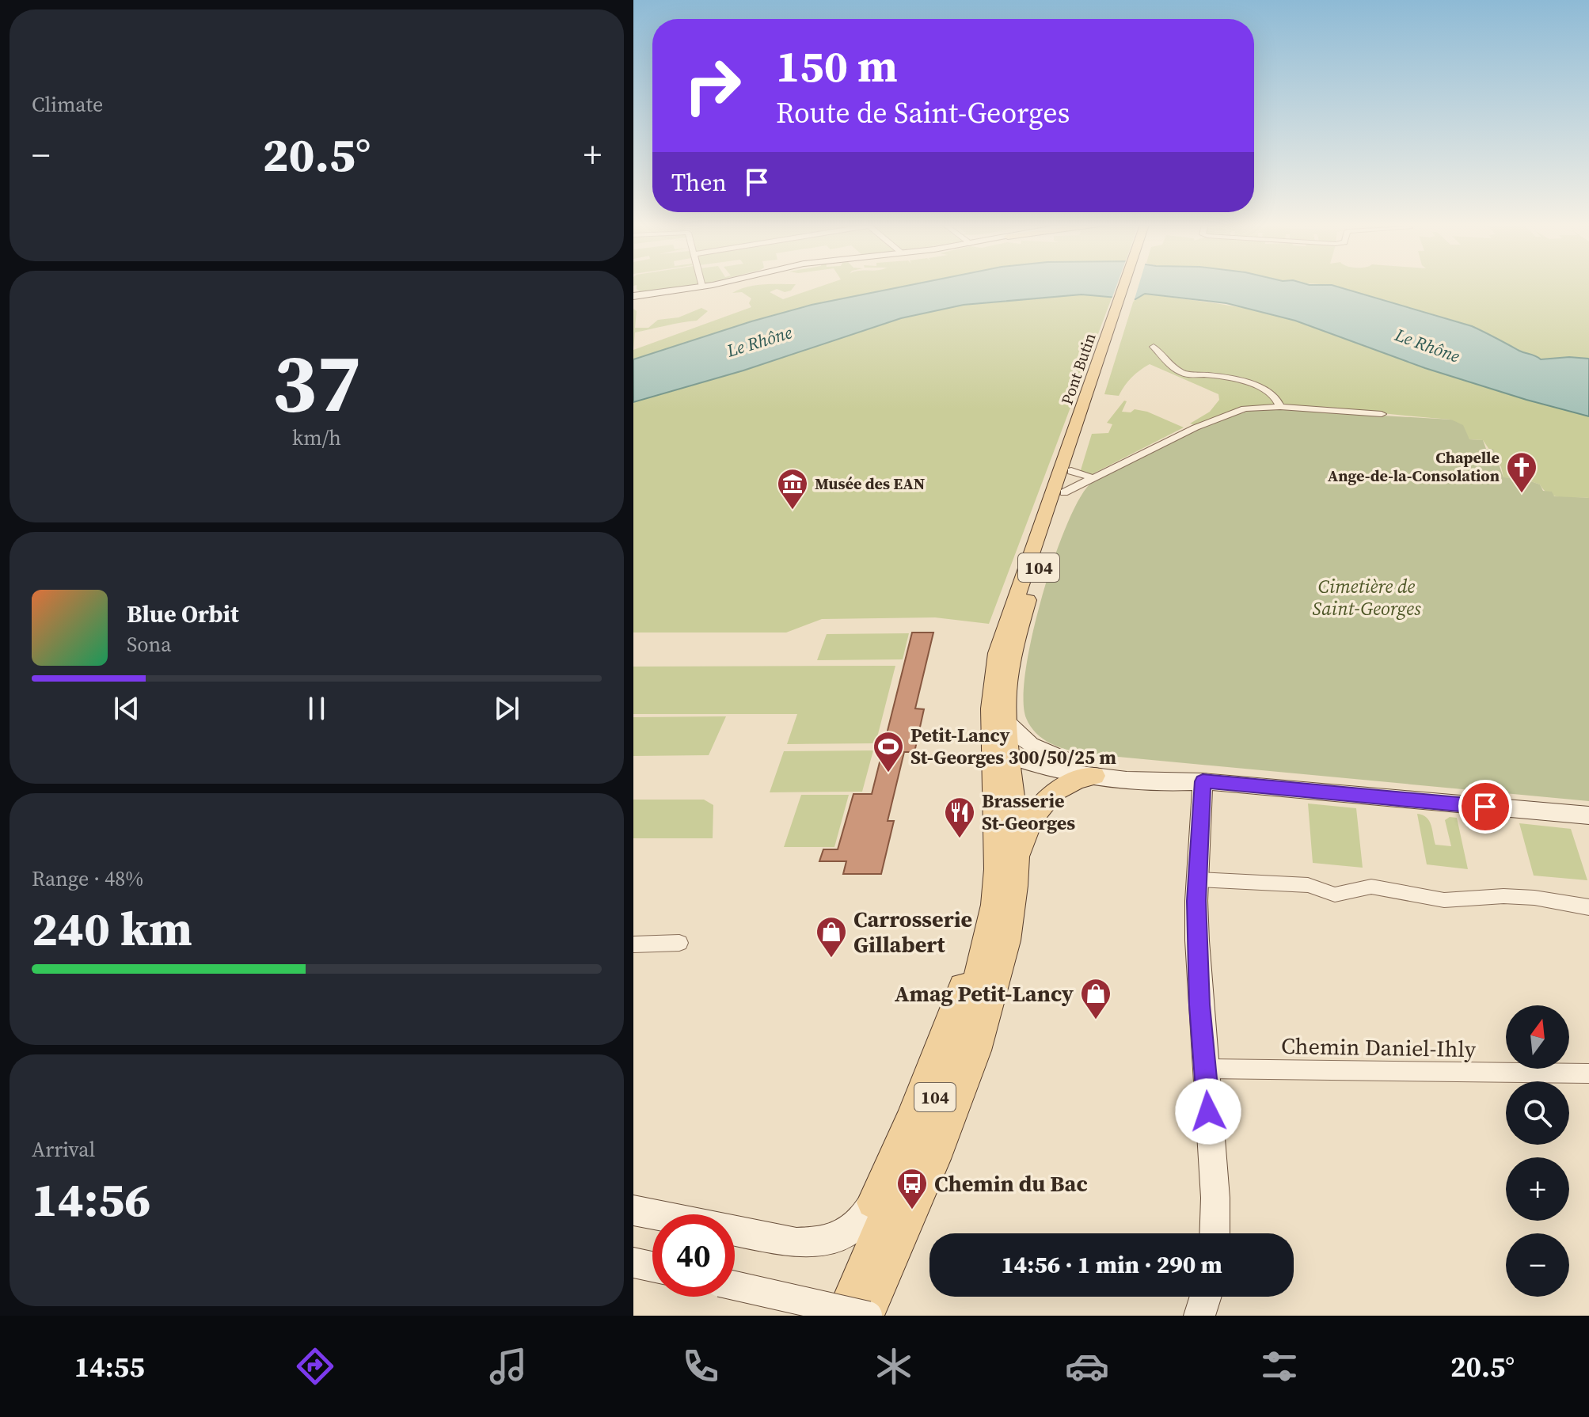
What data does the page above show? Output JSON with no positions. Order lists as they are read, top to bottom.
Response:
{
  "streets": {
    "main road": ["Pont Butin", "104"],
    "street": ["Chemin Daniel-Ihly"]
  },
  "crossings": [
    ["Pont Butin", "104"]
  ],
  "water": ["Le Rhône"],
  "parks": ["Cimetière de Saint-Georges"],
  "places": {
    "church": ["Chapelle Ange-de-la-Consolation"],
    "museum": ["Musée des EAN"],
    "sports": ["Petit-Lancy St-Georges 300/50/25 m"],
    "restaurant": ["Brasserie St-Georges"],
    "shop": ["Carrosserie Gillabert", "Amag Petit-Lancy"],
    "bus stop": ["Chemin du Bac"]
  },
  "north": "top",
  "page": {
    "tile": [
      "Climate",
      ["37", "km/h"],
      ["Range · 48%", "240 km"],
      ["Arrival", "14:56"]
    ],
    "turn": ["150 m", "Route de Saint-Georges"],
    "heat": ["−", "20.5°", "+"],
    "then": "Then",
    "song": ["Blue Orbit", "Sona"],
    "map_buttons": ["+", "−"],
    "limit": "40",
    "trip": "14:56 · 1 min · 290 m",
    "tabs": ["14:55", "20.5°"]
  }
}
